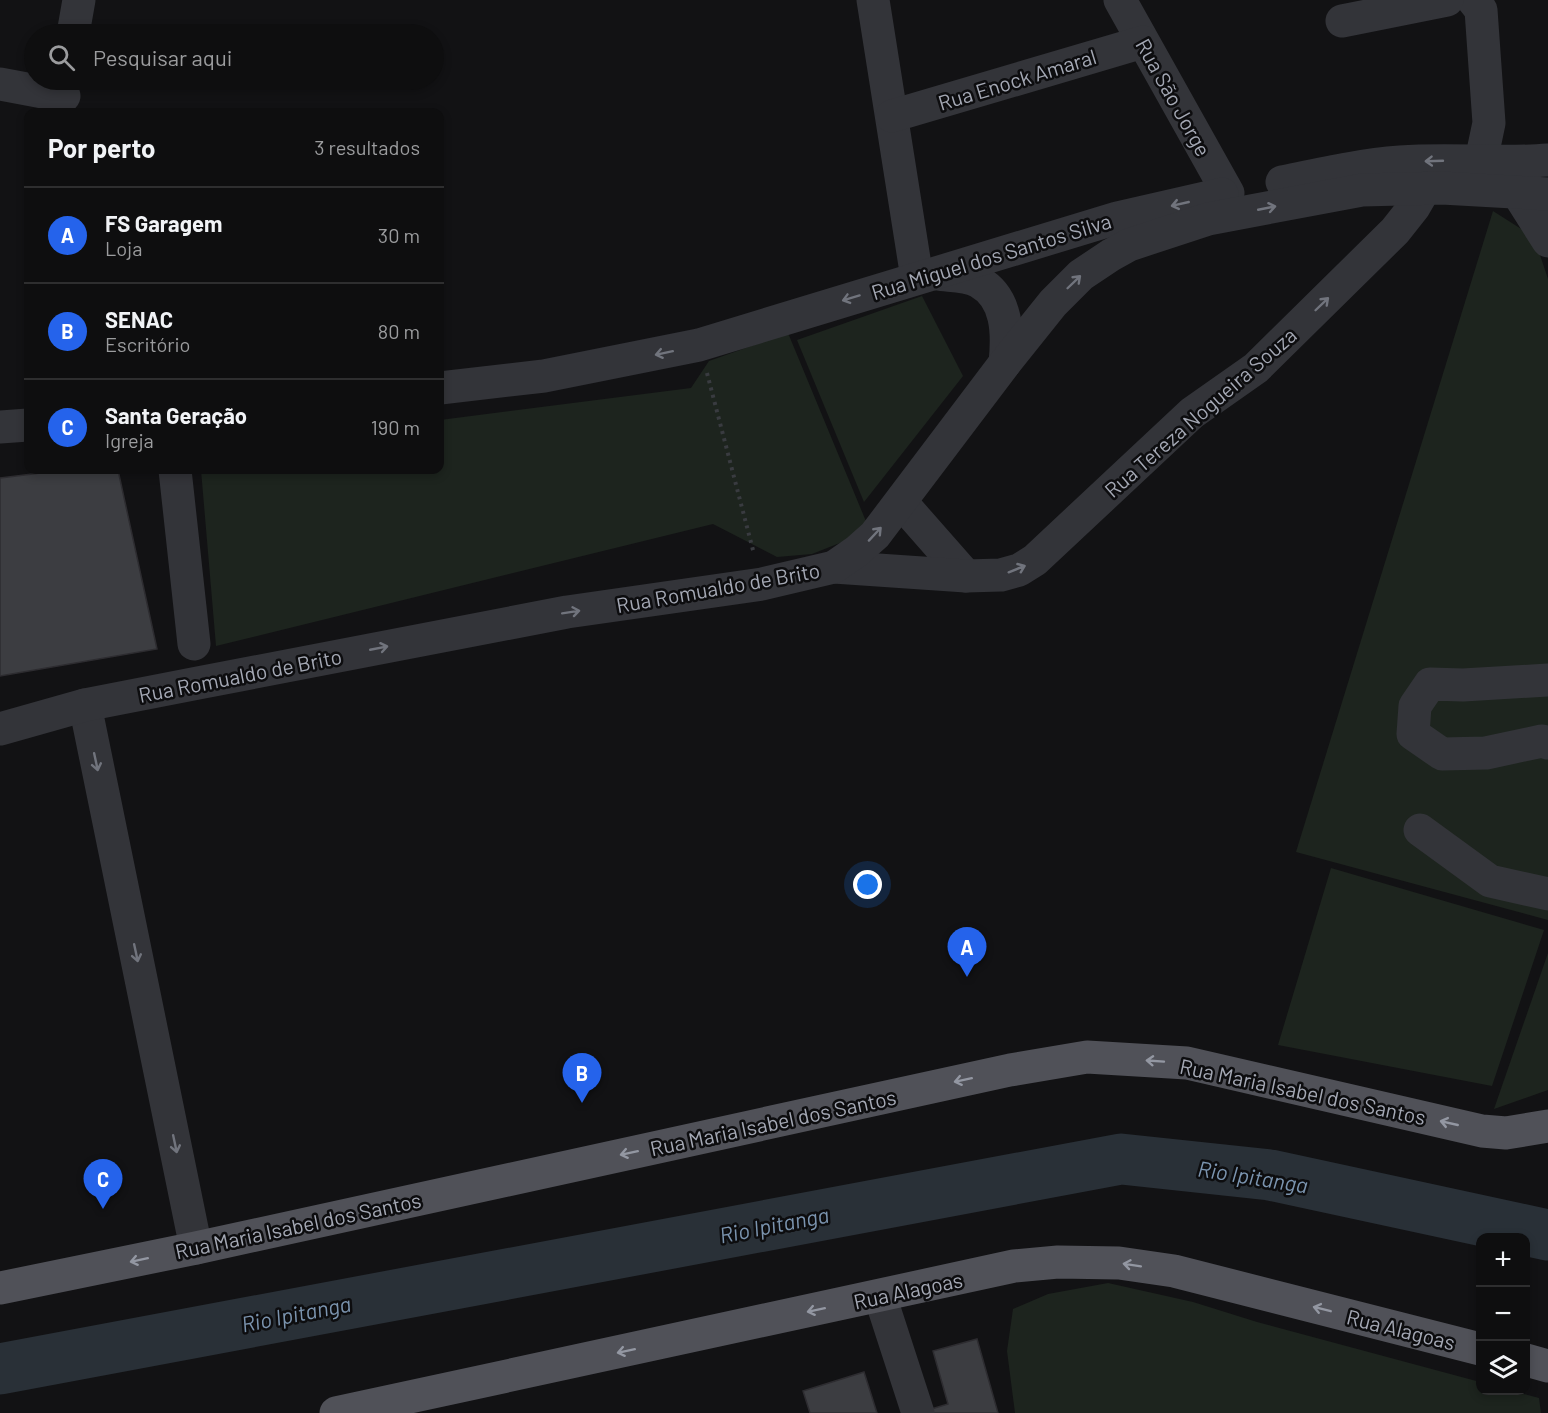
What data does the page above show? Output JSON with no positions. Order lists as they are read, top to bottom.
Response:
{
  "streets": {
    "main road": ["Rua Maria Isabel dos Santos", "Rua Alagoas"],
    "street": [
      "Rua Enock Amaral",
      "Rua São Jorge",
      "Rua Miguel dos Santos Silva",
      "Rua Tereza Nogueira Souza",
      "Rua Romualdo de Brito"
    ]
  },
  "crossings": [
    ["Rua Enock Amaral", "Rua São Jorge"],
    ["Rua São Jorge", "Rua Miguel dos Santos Silva"],
    ["Rua Tereza Nogueira Souza", "Rua Romualdo de Brito"]
  ],
  "one_way": [
    "Rua Miguel dos Santos Silva",
    "Rua Tereza Nogueira Souza",
    "Rua Romualdo de Brito",
    "Rua Maria Isabel dos Santos",
    "Rua Alagoas"
  ],
  "water": ["Rio Ipitanga"],
  "page": {
    "search": "Pesquisar aqui",
    "heading": ["Por perto", "3 resultados"],
    "list": [
      {
        "mark": "A",
        "name": "FS Garagem",
        "note": "Loja",
        "value": "30 m"
      },
      {
        "mark": "B",
        "name": "SENAC",
        "note": "Escritório",
        "value": "80 m"
      },
      {
        "mark": "C",
        "name": "Santa Geração",
        "note": "Igreja",
        "value": "190 m"
      }
    ],
    "pins": ["A", "B", "C"],
    "map_buttons": ["+", "−"]
  }
}
